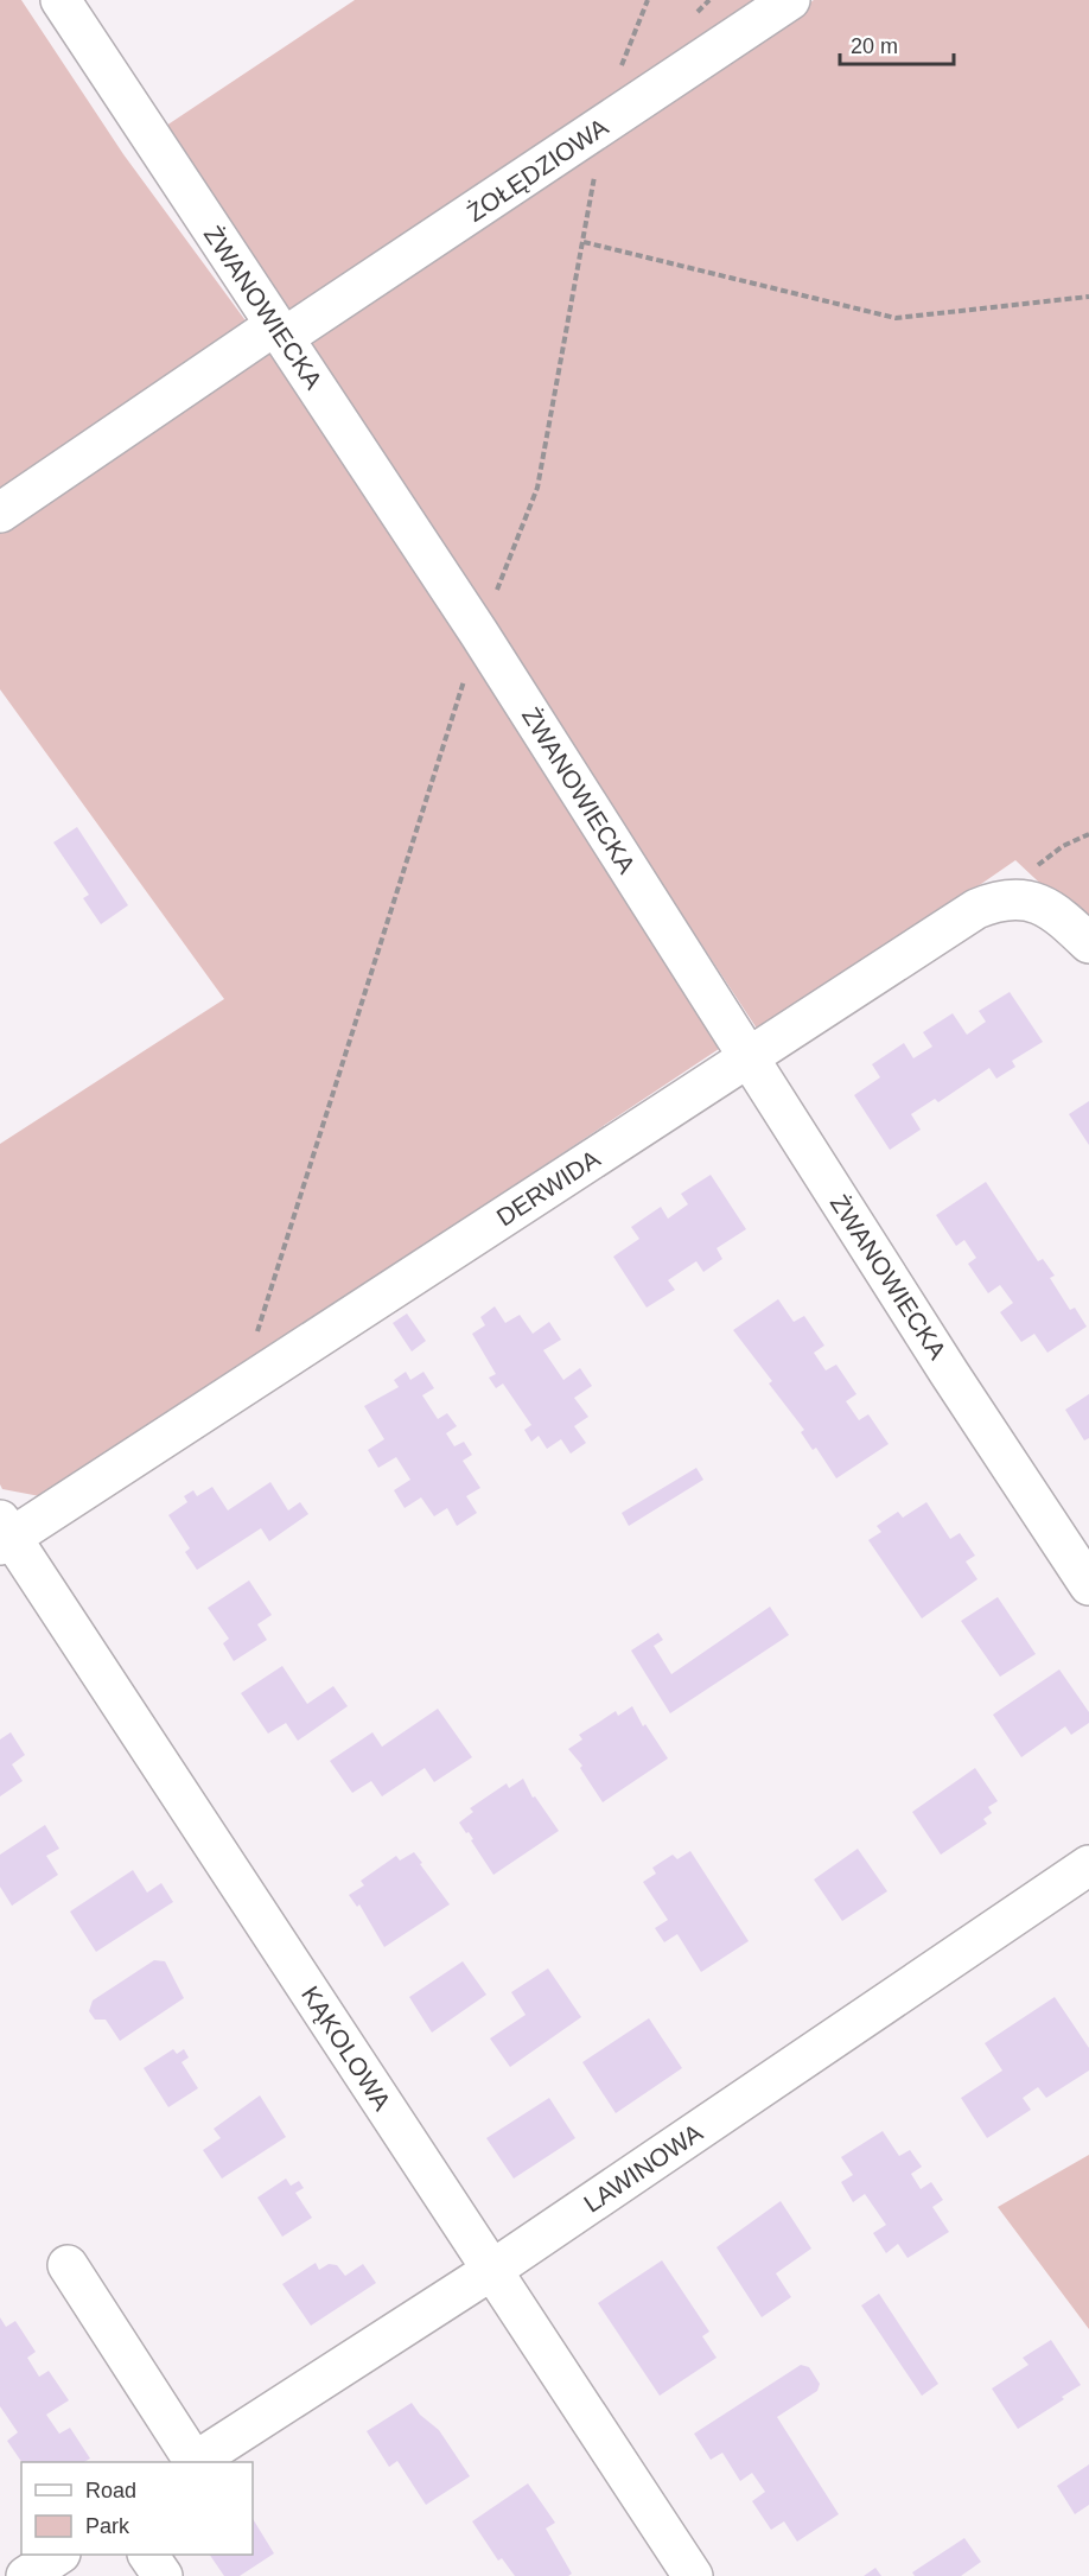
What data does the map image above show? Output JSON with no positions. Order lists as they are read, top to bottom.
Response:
{
  "streets": {
    "street": [
      "ŻOŁĘDZIOWA",
      "ŻWANOWIECKA",
      "DERWIDA",
      "KĄKOLOWA",
      "LAWINOWA"
    ]
  },
  "crossings": [
    ["ŻOŁĘDZIOWA", "ŻWANOWIECKA"],
    ["ŻWANOWIECKA", "DERWIDA"],
    ["DERWIDA", "KĄKOLOWA"],
    ["KĄKOLOWA", "LAWINOWA"]
  ],
  "legend": ["Road", "Park"],
  "scale_bar": "20 m"
}
